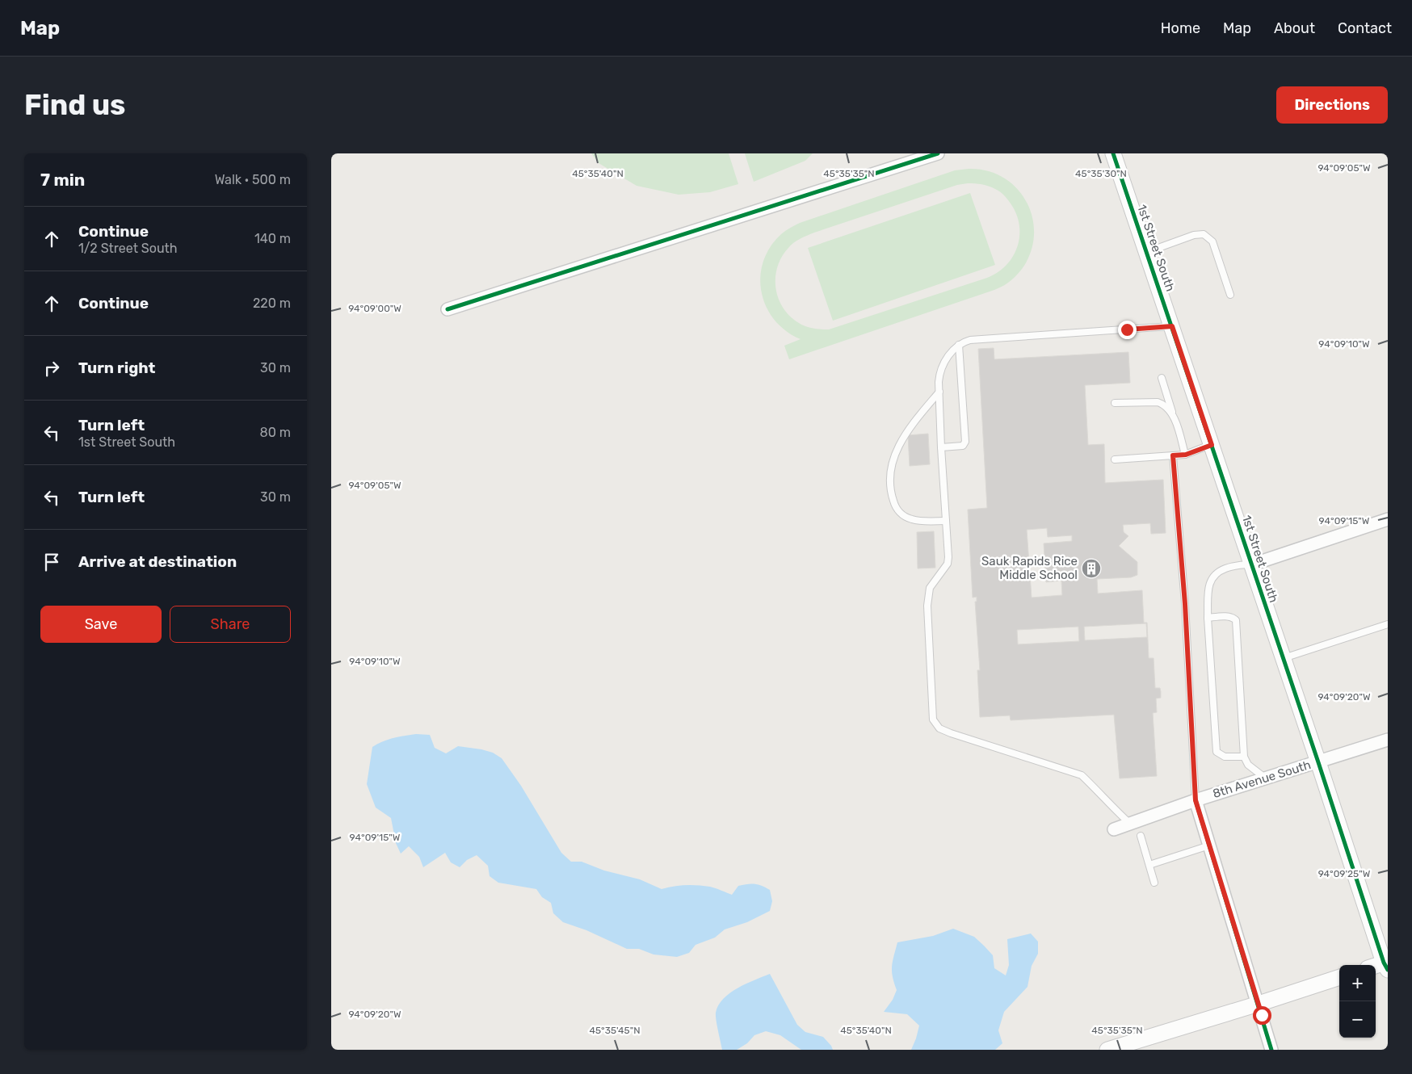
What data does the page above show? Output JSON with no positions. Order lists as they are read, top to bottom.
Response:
{
  "streets": {
    "street": ["1st Street South", "8th Avenue South"]
  },
  "crossings": [
    ["1st Street South", "8th Avenue South"]
  ],
  "places": {
    "building": ["Sauk Rapids Rice Middle School"]
  },
  "page": {
    "header": "Map",
    "nav": [
      "Home",
      "Map",
      "About",
      "Contact"
    ],
    "buttons": [
      "Directions",
      ["Save", "Share"]
    ],
    "title": "Find us",
    "heading": ["7 min", "Walk · 500 m"],
    "list": [
      ["Continue", "1/2 Street South", "140 m"],
      ["Continue", "220 m"],
      ["Turn right", "30 m"],
      ["Turn left", "1st Street South", "80 m"],
      ["Turn left", "30 m"],
      "Arrive at destination"
    ],
    "map_buttons": ["+", "−"]
  },
  "coordinates": [
    "94°09'05\"W",
    "45°35'40\"N",
    "45°35'35\"N",
    "45°35'30\"N",
    "94°09'00\"W",
    "94°09'10\"W",
    "94°09'15\"W",
    "94°09'20\"W",
    "94°09'25\"W",
    "45°35'45\"N"
  ]
}
